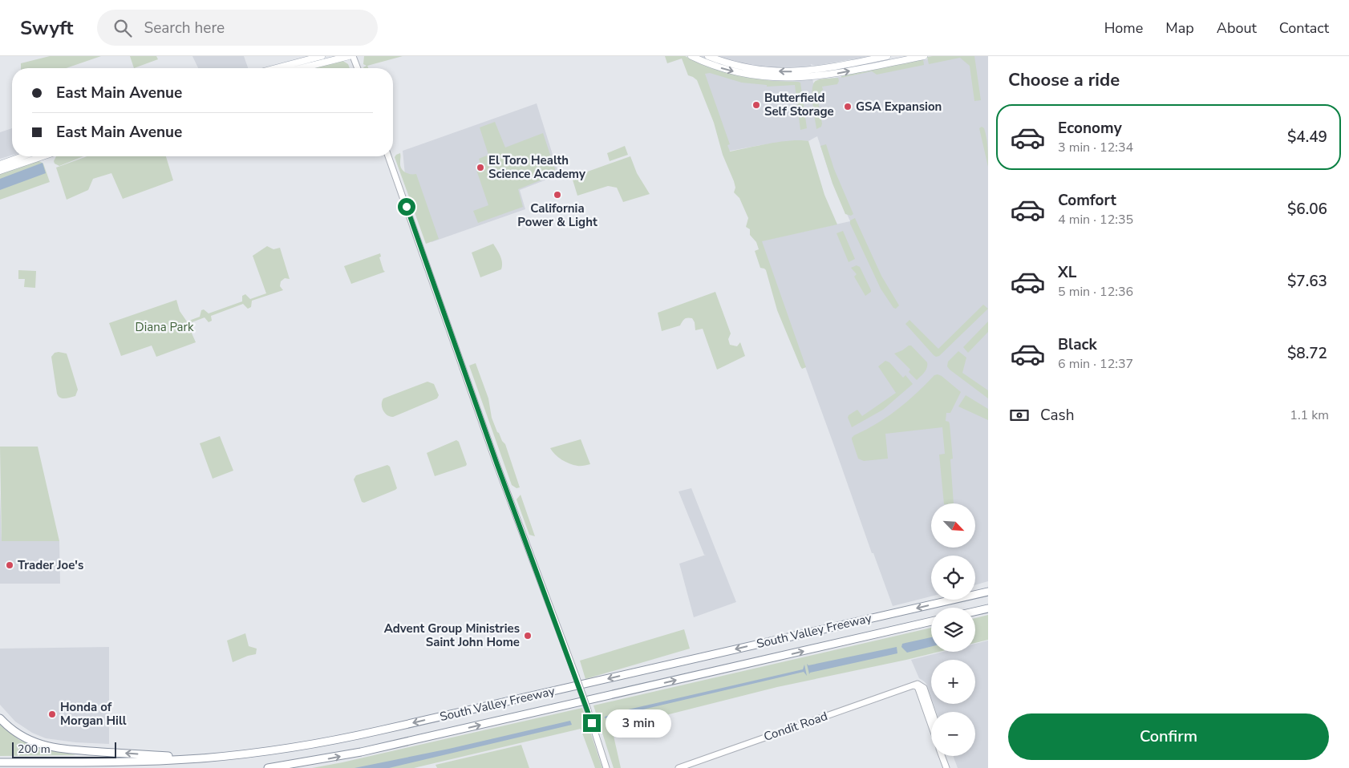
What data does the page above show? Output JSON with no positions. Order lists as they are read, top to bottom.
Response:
{
  "streets": {
    "highway": ["South Valley Freeway"],
    "street": ["Condit Road"]
  },
  "parks": ["Diana Park"],
  "places": [
    "Butterfield Self Storage",
    "GSA Expansion",
    "El Toro Health Science Academy",
    "California Power & Light",
    "Trader Joe's",
    "Advent Group Ministries Saint John Home",
    "Honda of Morgan Hill"
  ],
  "scale_bar": "200 m",
  "north": "bottom right",
  "page": {
    "header": "Swyft",
    "search": "Search here",
    "nav": [
      "Home",
      "Map",
      "About",
      "Contact"
    ],
    "heading": "Choose a ride",
    "banner": ["East Main Avenue", "East Main Avenue"],
    "list": [
      {
        "name": "Economy",
        "note": "3 min · 12:34",
        "value": "$4.49"
      },
      {
        "name": "Comfort",
        "note": "4 min · 12:35",
        "value": "$6.06"
      },
      {
        "name": "XL",
        "note": "5 min · 12:36",
        "value": "$7.63"
      },
      {
        "name": "Black",
        "note": "6 min · 12:37",
        "value": "$8.72"
      }
    ],
    "pay": ["Cash", "1.1 km"],
    "map_buttons": ["+", "−"],
    "buttons": "Confirm",
    "bubble": "3 min",
    "scale": "200 m"
  }
}
